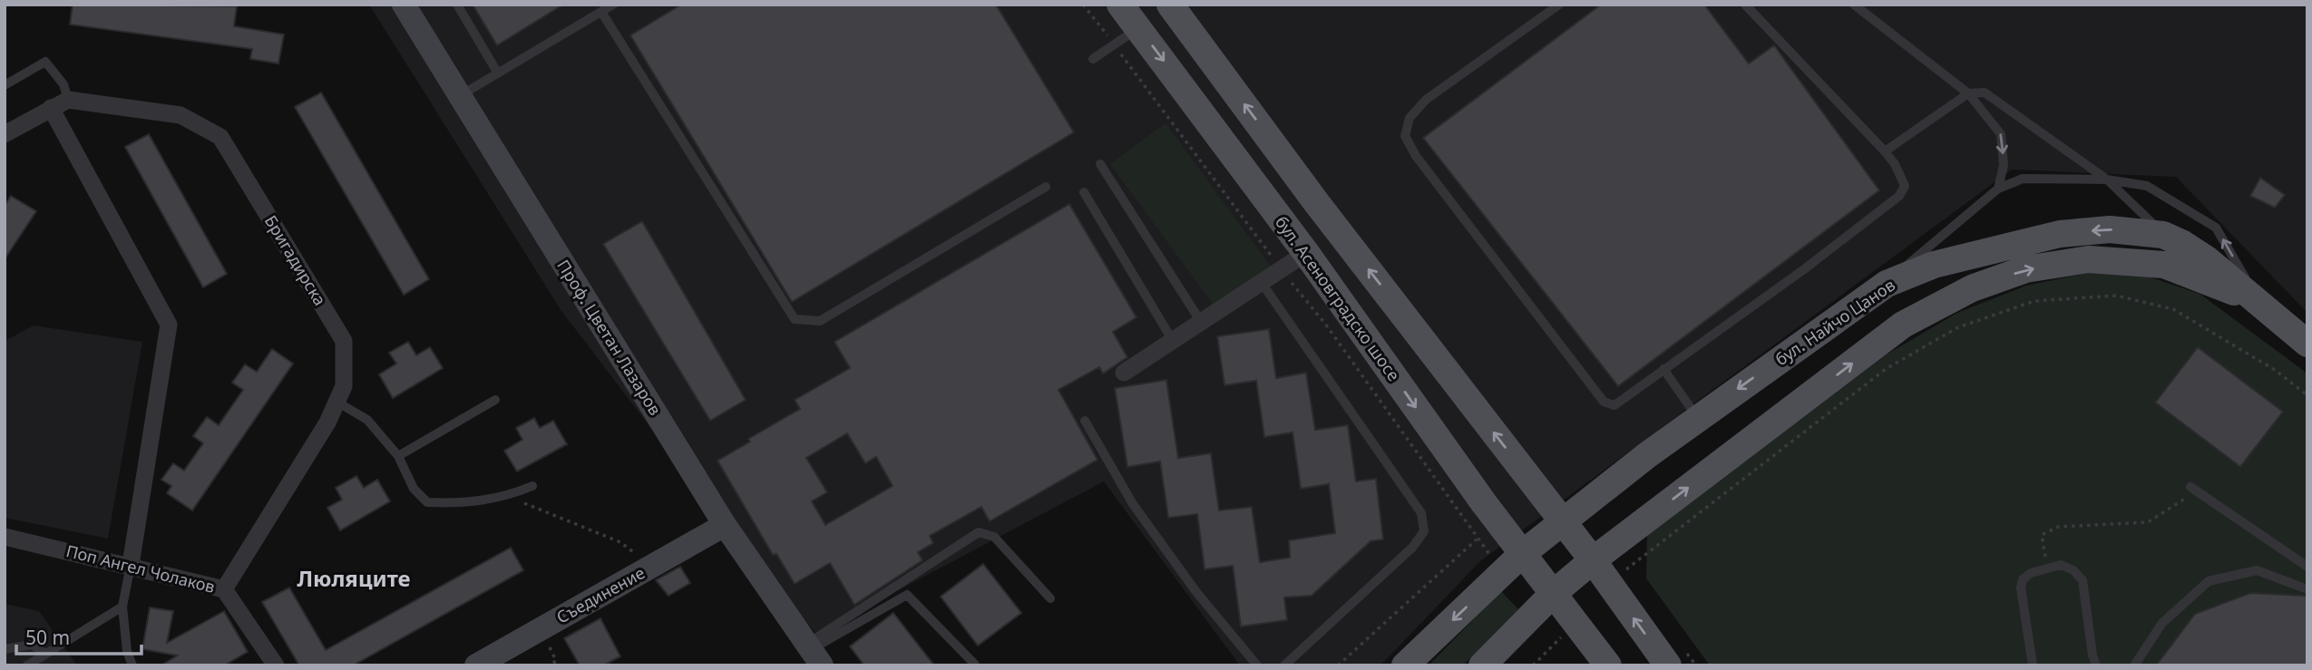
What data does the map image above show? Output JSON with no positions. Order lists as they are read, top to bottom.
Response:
{
  "streets": {
    "main road": ["бул. Асеновградско шосе", "бул. Найчо Цанов"],
    "street": [
      "Бригадирска",
      "Проф. Цветан Лазаров",
      "Поп Ангел Чолаков",
      "Съединение"
    ]
  },
  "crossings": [
    ["Бригадирска", "Поп Ангел Чолаков"],
    ["бул. Асеновградско шосе", "бул. Найчо Цанов"],
    ["Проф. Цветан Лазаров", "Съединение"]
  ],
  "districts": ["Люляците"],
  "scale_bar": "50 m"
}
